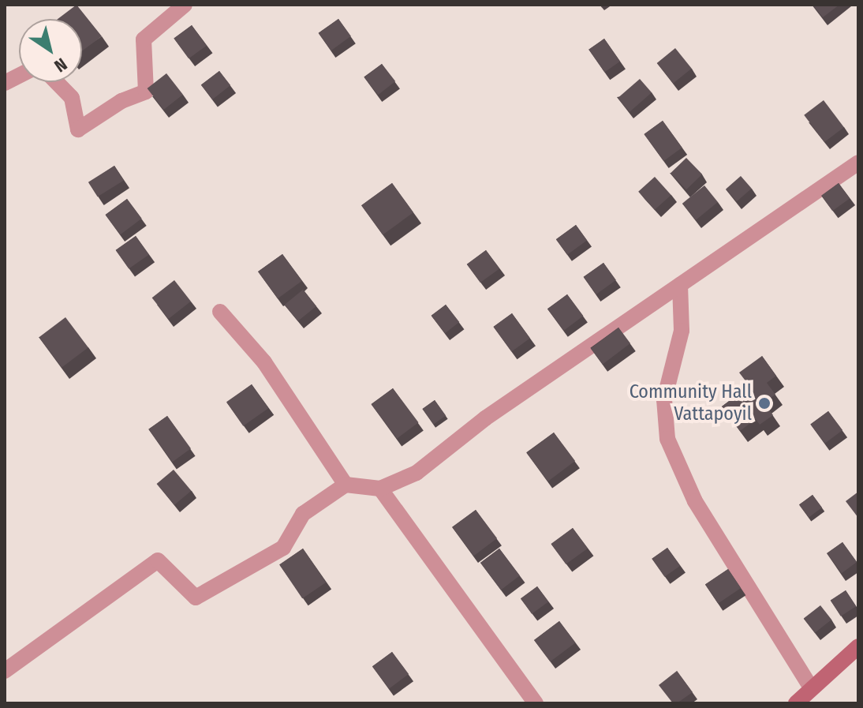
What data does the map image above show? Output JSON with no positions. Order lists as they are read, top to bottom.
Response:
{
  "places": ["Community Hall Vattapoyil"],
  "north": "bottom right"
}
